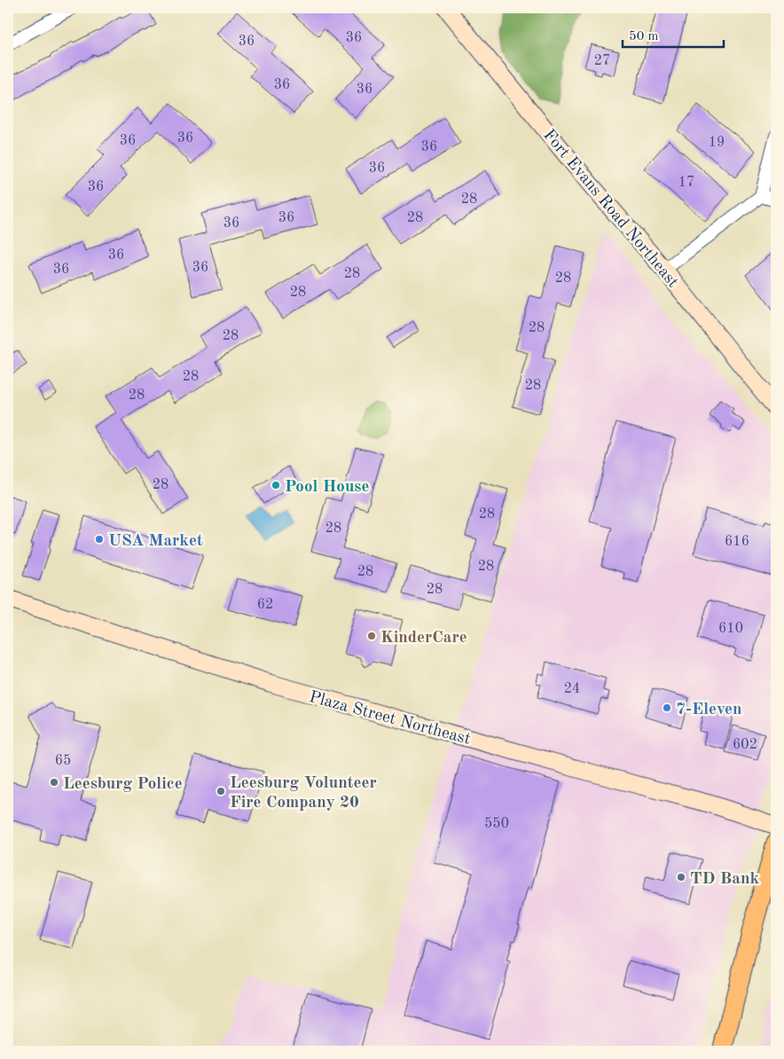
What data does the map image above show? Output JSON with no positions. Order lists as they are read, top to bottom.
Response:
{
  "streets": {
    "main road": ["Fort Evans Road Northeast", "Plaza Street Northeast"]
  },
  "places": [
    "Pool House",
    "USA Market",
    "KinderCare",
    "7-Eleven",
    "Leesburg Police",
    "Leesburg Volunteer Fire Company 20",
    "TD Bank"
  ],
  "house_numbers": [
    "36",
    "36",
    "27",
    "36",
    "36",
    "36",
    "36",
    "19",
    "36",
    "36",
    "17",
    "36",
    "28",
    "36",
    "28",
    "36",
    "36",
    "36",
    "36",
    "28",
    "28",
    "28",
    "28",
    "28",
    "28",
    "28",
    "28",
    "28",
    "28",
    "28",
    "616",
    "28",
    "28",
    "28",
    "62",
    "610",
    "24",
    "602",
    "65",
    "550"
  ],
  "scale_bar": "50 m"
}
